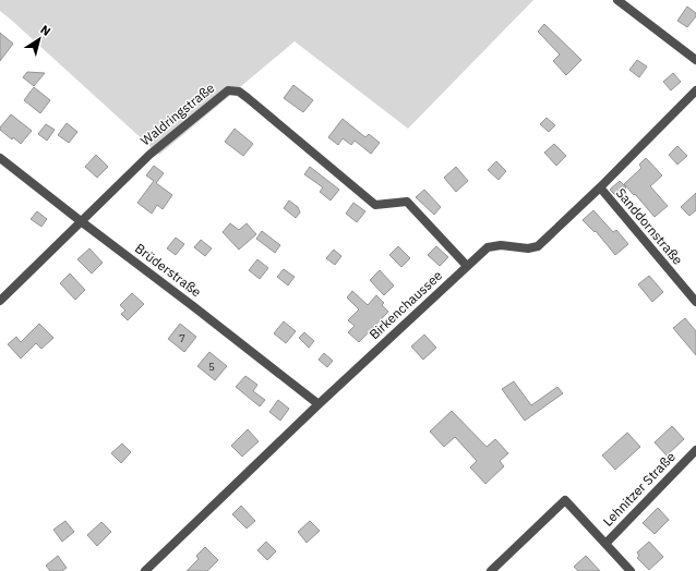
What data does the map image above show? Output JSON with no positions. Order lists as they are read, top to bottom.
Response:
{
  "streets": {
    "street": [
      "Waldringstraße",
      "Sanddornstraße",
      "Brüderstraße",
      "Birkenchaussee",
      "Lehnitzer Straße"
    ]
  },
  "crossings": [
    ["Waldringstraße", "Brüderstraße"],
    ["Waldringstraße", "Birkenchaussee"],
    ["Sanddornstraße", "Birkenchaussee"],
    ["Brüderstraße", "Birkenchaussee"]
  ],
  "house_numbers": ["7", "5"],
  "north": "top right"
}
